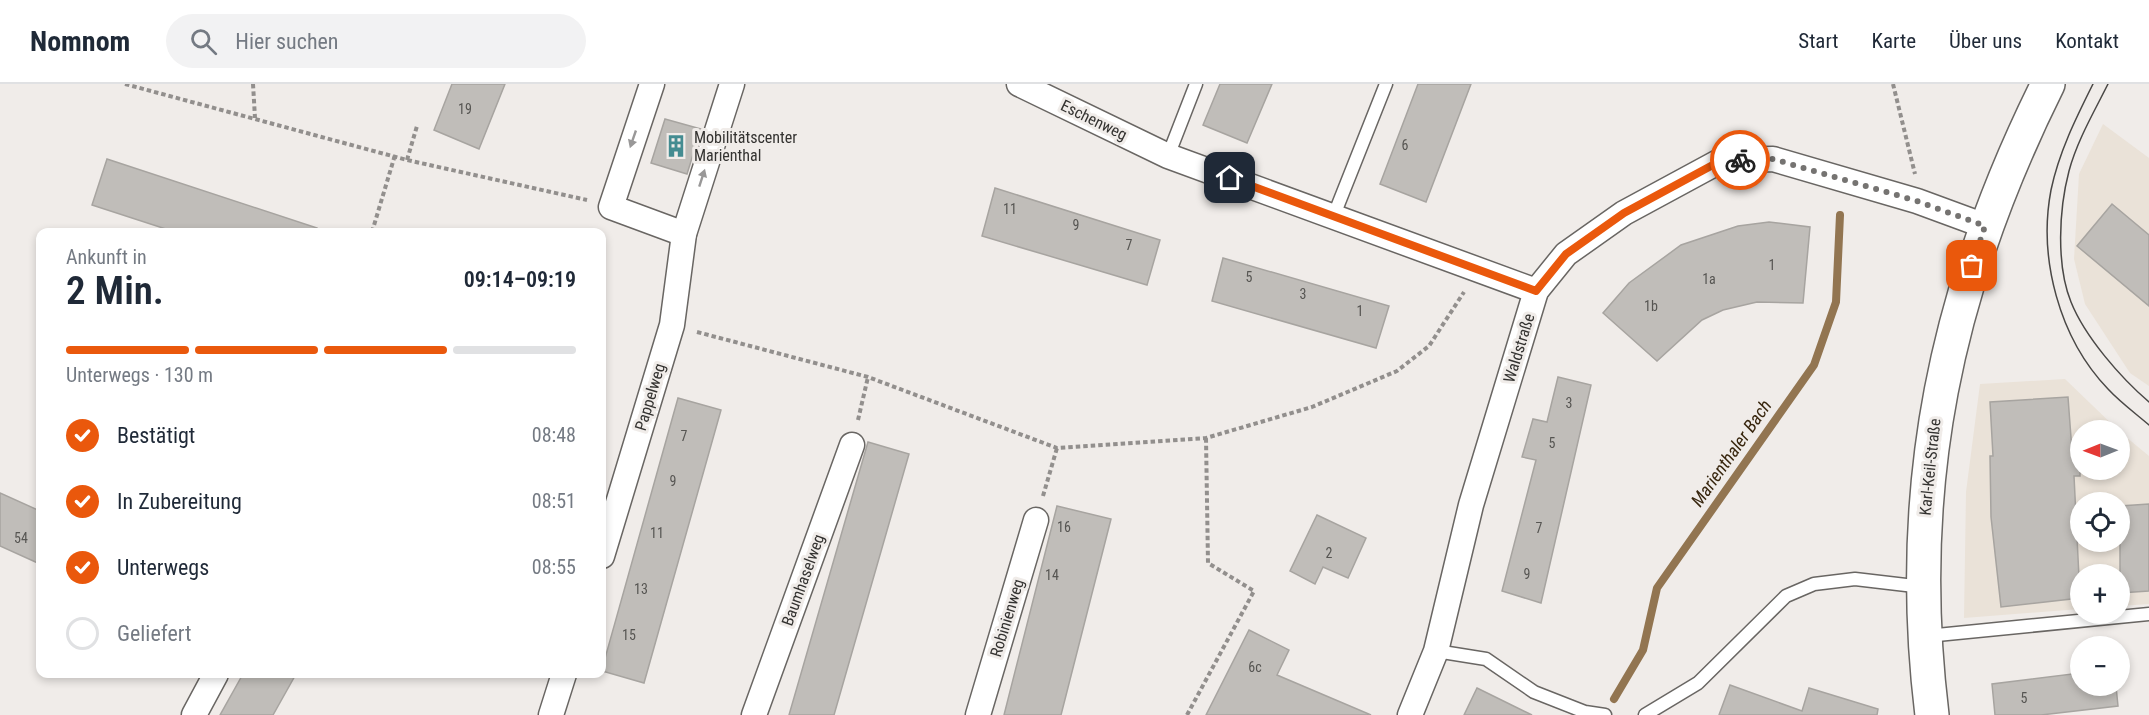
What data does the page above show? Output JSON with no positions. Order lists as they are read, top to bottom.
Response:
{
  "streets": {
    "main road": ["Karl-Keil-Straße"],
    "street": [
      "Eschenweg",
      "Waldstraße",
      "Pappelweg",
      "Baumhaselweg",
      "Robinienweg"
    ]
  },
  "crossings": [
    ["Eschenweg", "Waldstraße"],
    ["Waldstraße", "Karl-Keil-Straße"]
  ],
  "water": ["Marienthaler Bach"],
  "places": {
    "building": ["Mobilitätscenter Marienthal"]
  },
  "house_numbers": [
    "19",
    "6",
    "11",
    "9",
    "7",
    "1",
    "5",
    "1a",
    "3",
    "1b",
    "1",
    "3",
    "7",
    "5",
    "9",
    "16",
    "7",
    "11",
    "54",
    "2",
    "9",
    "14",
    "13",
    "15",
    "6c",
    "5"
  ],
  "north": "left",
  "page": {
    "header": "Nomnom",
    "search": "Hier suchen",
    "nav": [
      "Start",
      "Karte",
      "Über uns",
      "Kontakt"
    ],
    "heading": ["2 Min.", "Ankunft in", "09:14–09:19"],
    "bar": "Unterwegs · 130 m",
    "list": [
      ["Bestätigt", "08:48"],
      ["In Zubereitung", "08:51"],
      ["Unterwegs", "08:55"],
      "Geliefert"
    ],
    "map_buttons": ["+", "−"]
  }
}
